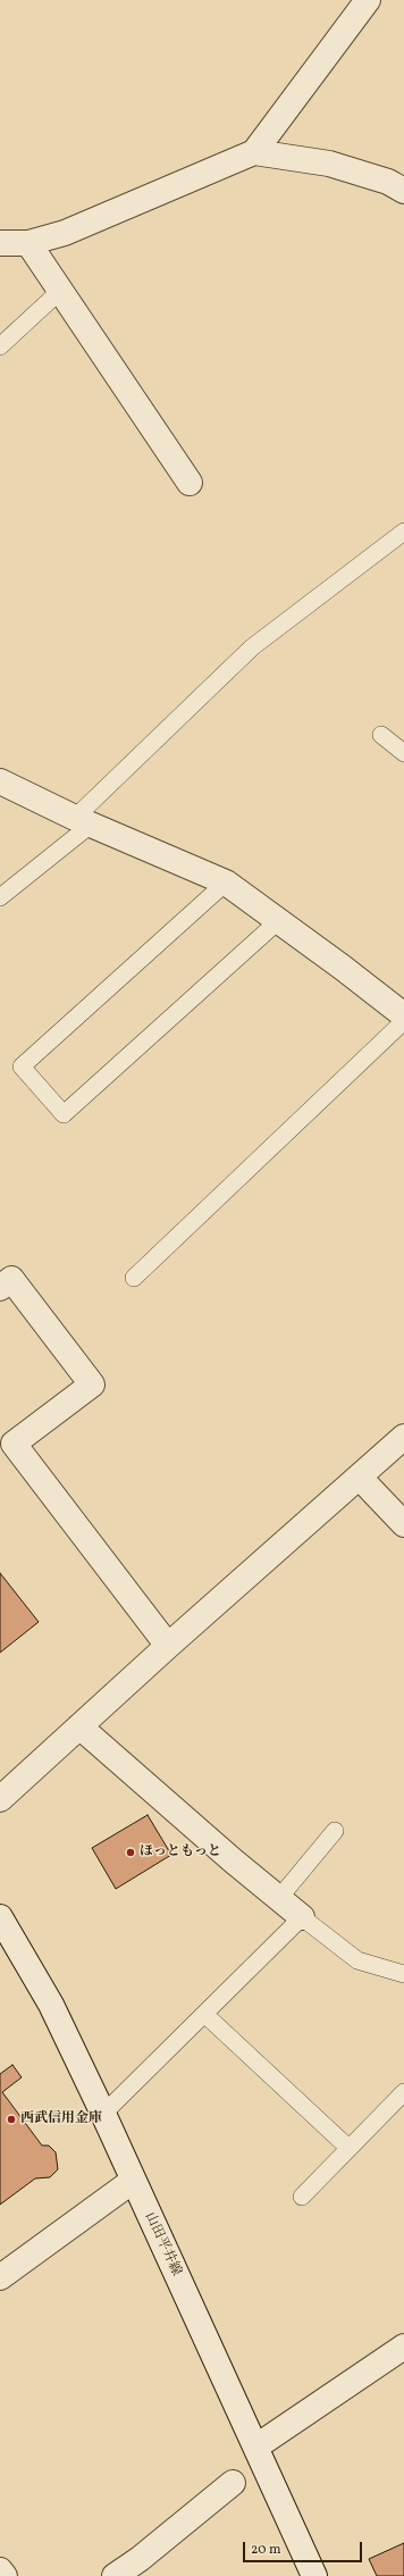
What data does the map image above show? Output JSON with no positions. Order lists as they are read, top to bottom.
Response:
{
  "streets": {
    "street": ["山田平井線"]
  },
  "places": ["ほっともっと", "西武信用金庫"],
  "scale_bar": "20 m"
}
